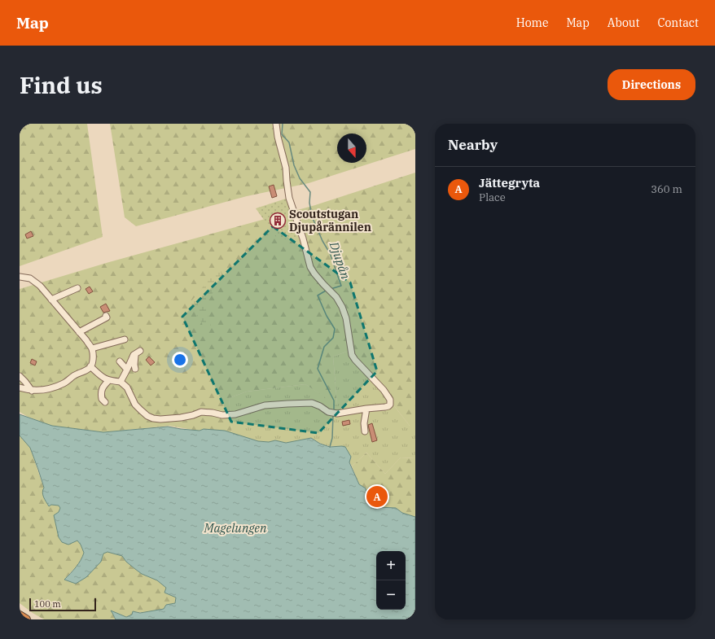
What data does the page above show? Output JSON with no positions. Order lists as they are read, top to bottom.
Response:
{
  "water": ["Djupån", "Magelungen"],
  "places": {
    "building": ["Scoutstugan Djupårännilen"]
  },
  "scale_bar": "100 m",
  "north": "bottom",
  "page": {
    "header": "Map",
    "nav": [
      "Home",
      "Map",
      "About",
      "Contact"
    ],
    "buttons": "Directions",
    "title": "Find us",
    "heading": "Nearby",
    "list": [
      {
        "mark": "A",
        "name": "Jättegryta",
        "note": "Place",
        "value": "360 m"
      }
    ],
    "pins": "A",
    "map_buttons": ["+", "−"],
    "scale": "100 m"
  }
}
